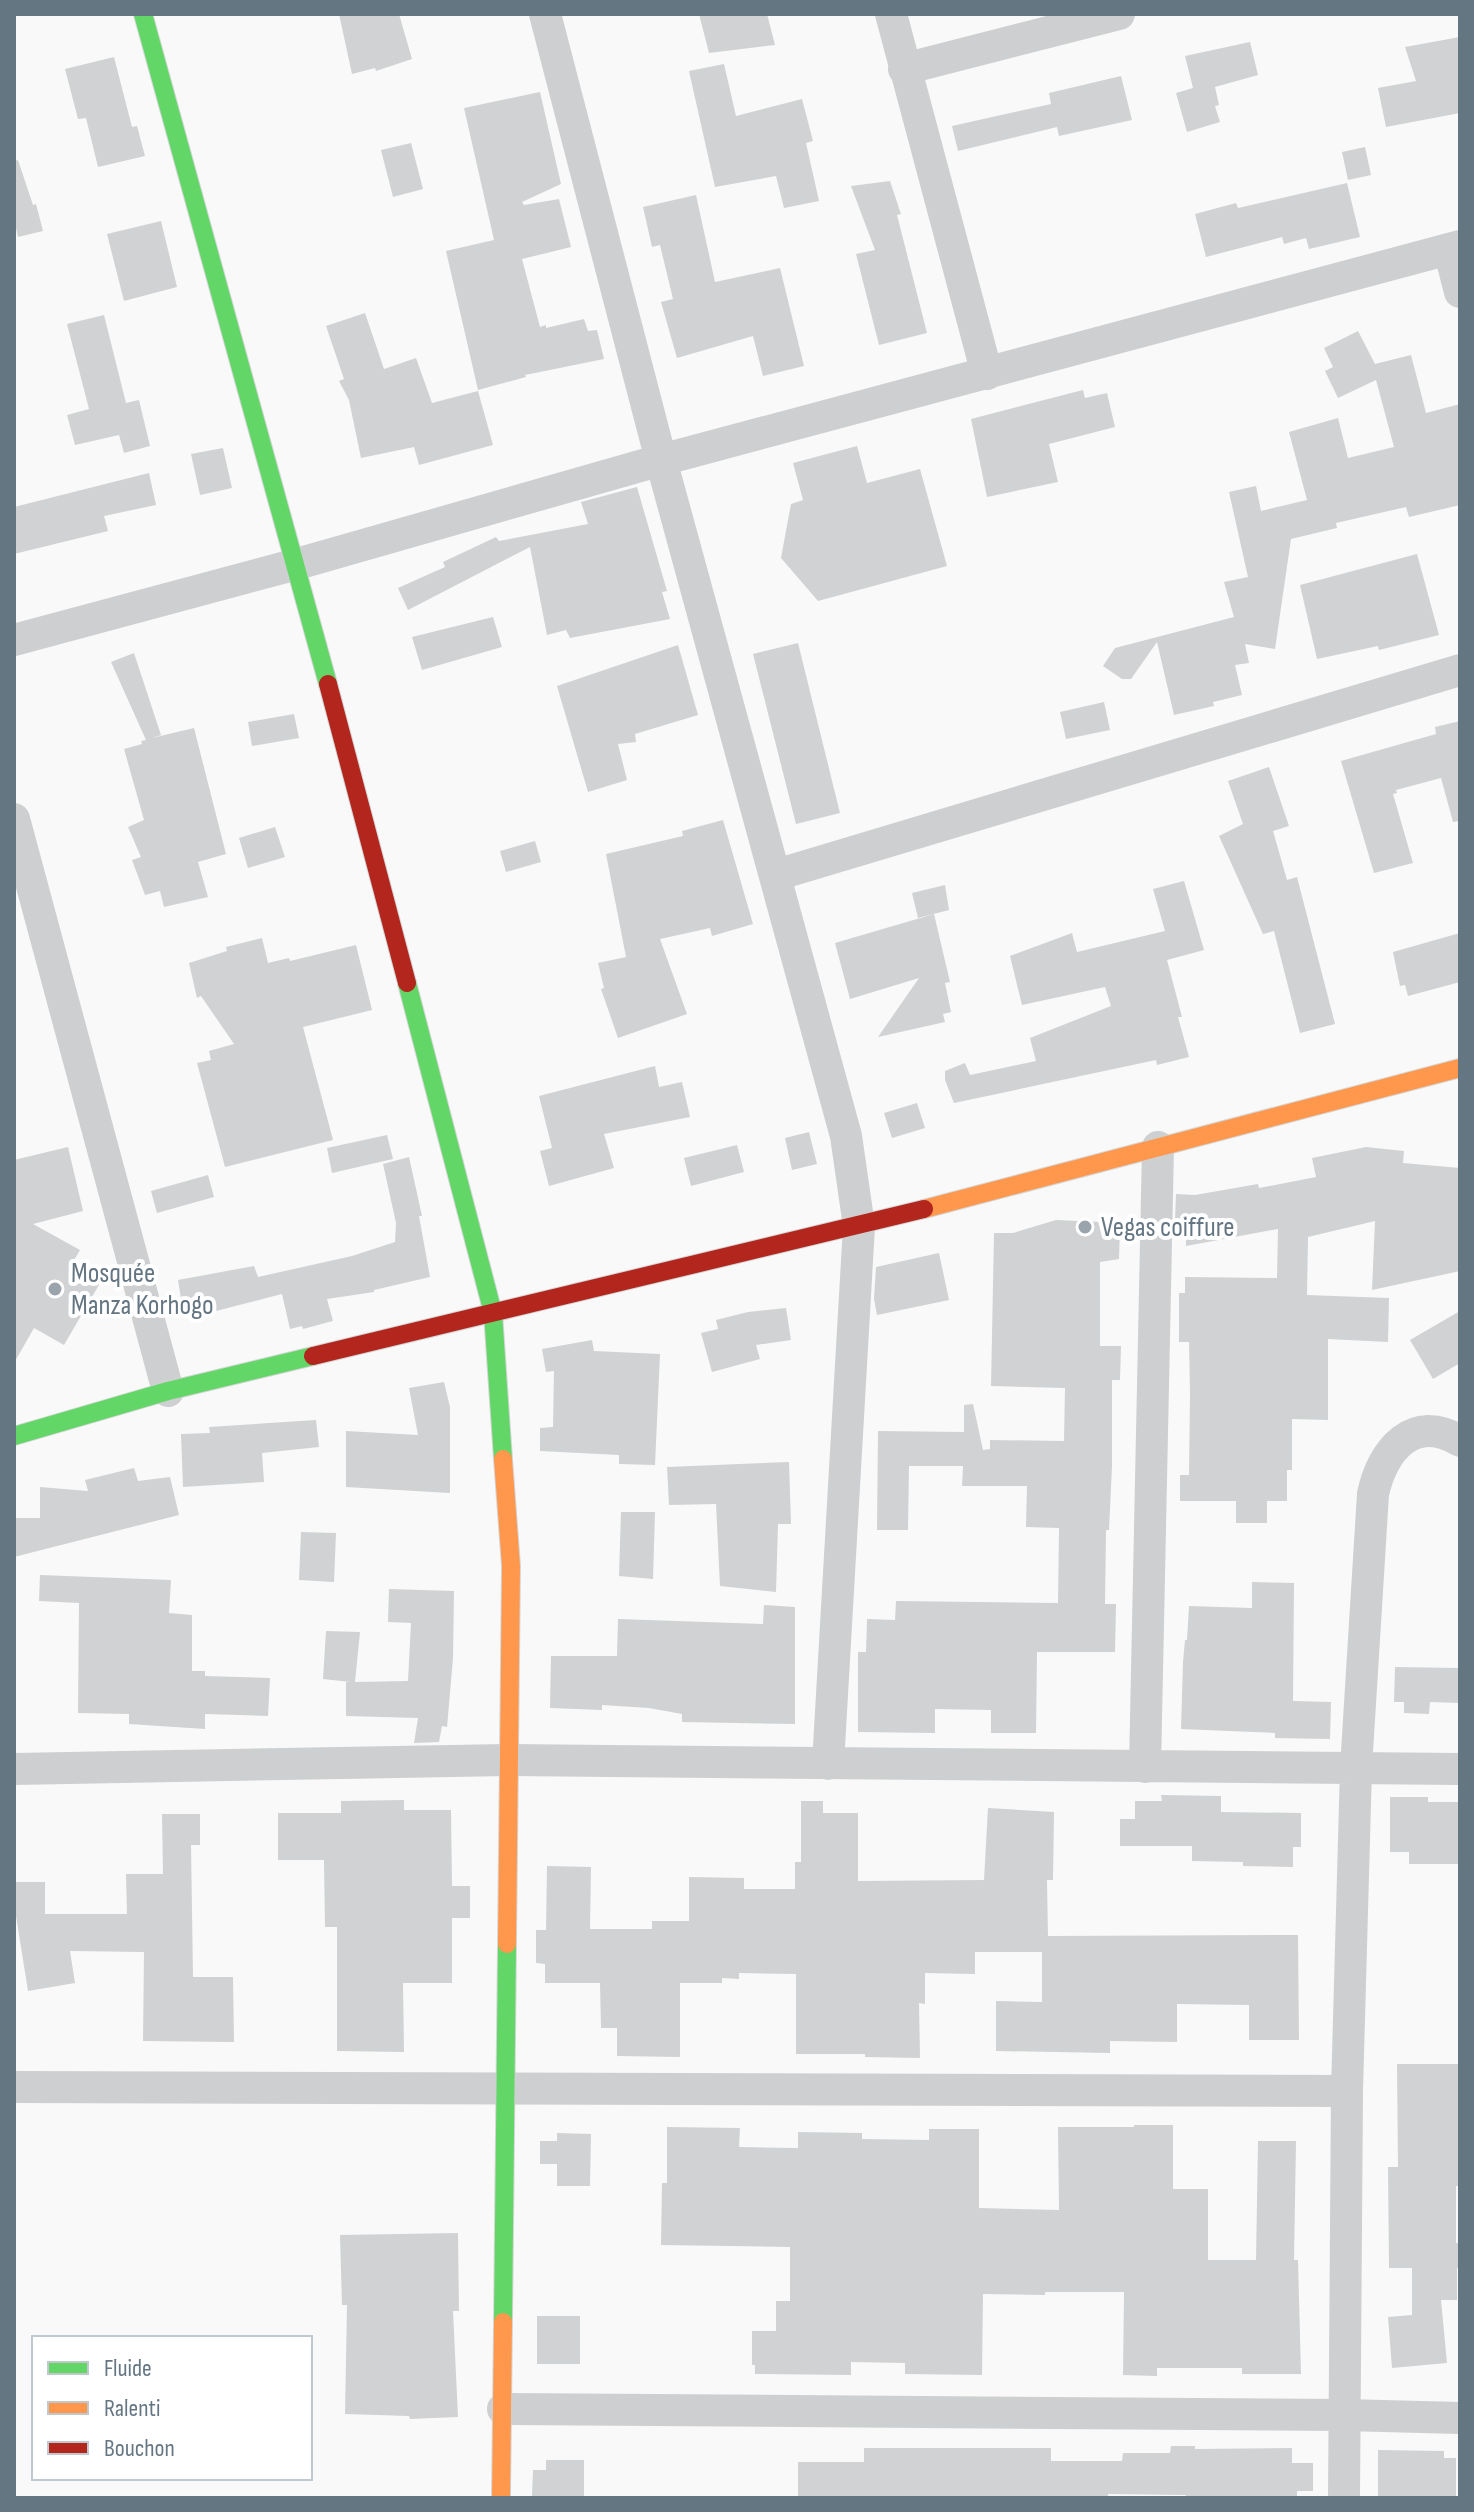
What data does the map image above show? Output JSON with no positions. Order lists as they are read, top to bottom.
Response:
{
  "places": ["Vegas coiffure", "Mosquée Manza Korhogo"],
  "legend": ["Fluide", "Ralenti", "Bouchon"]
}
